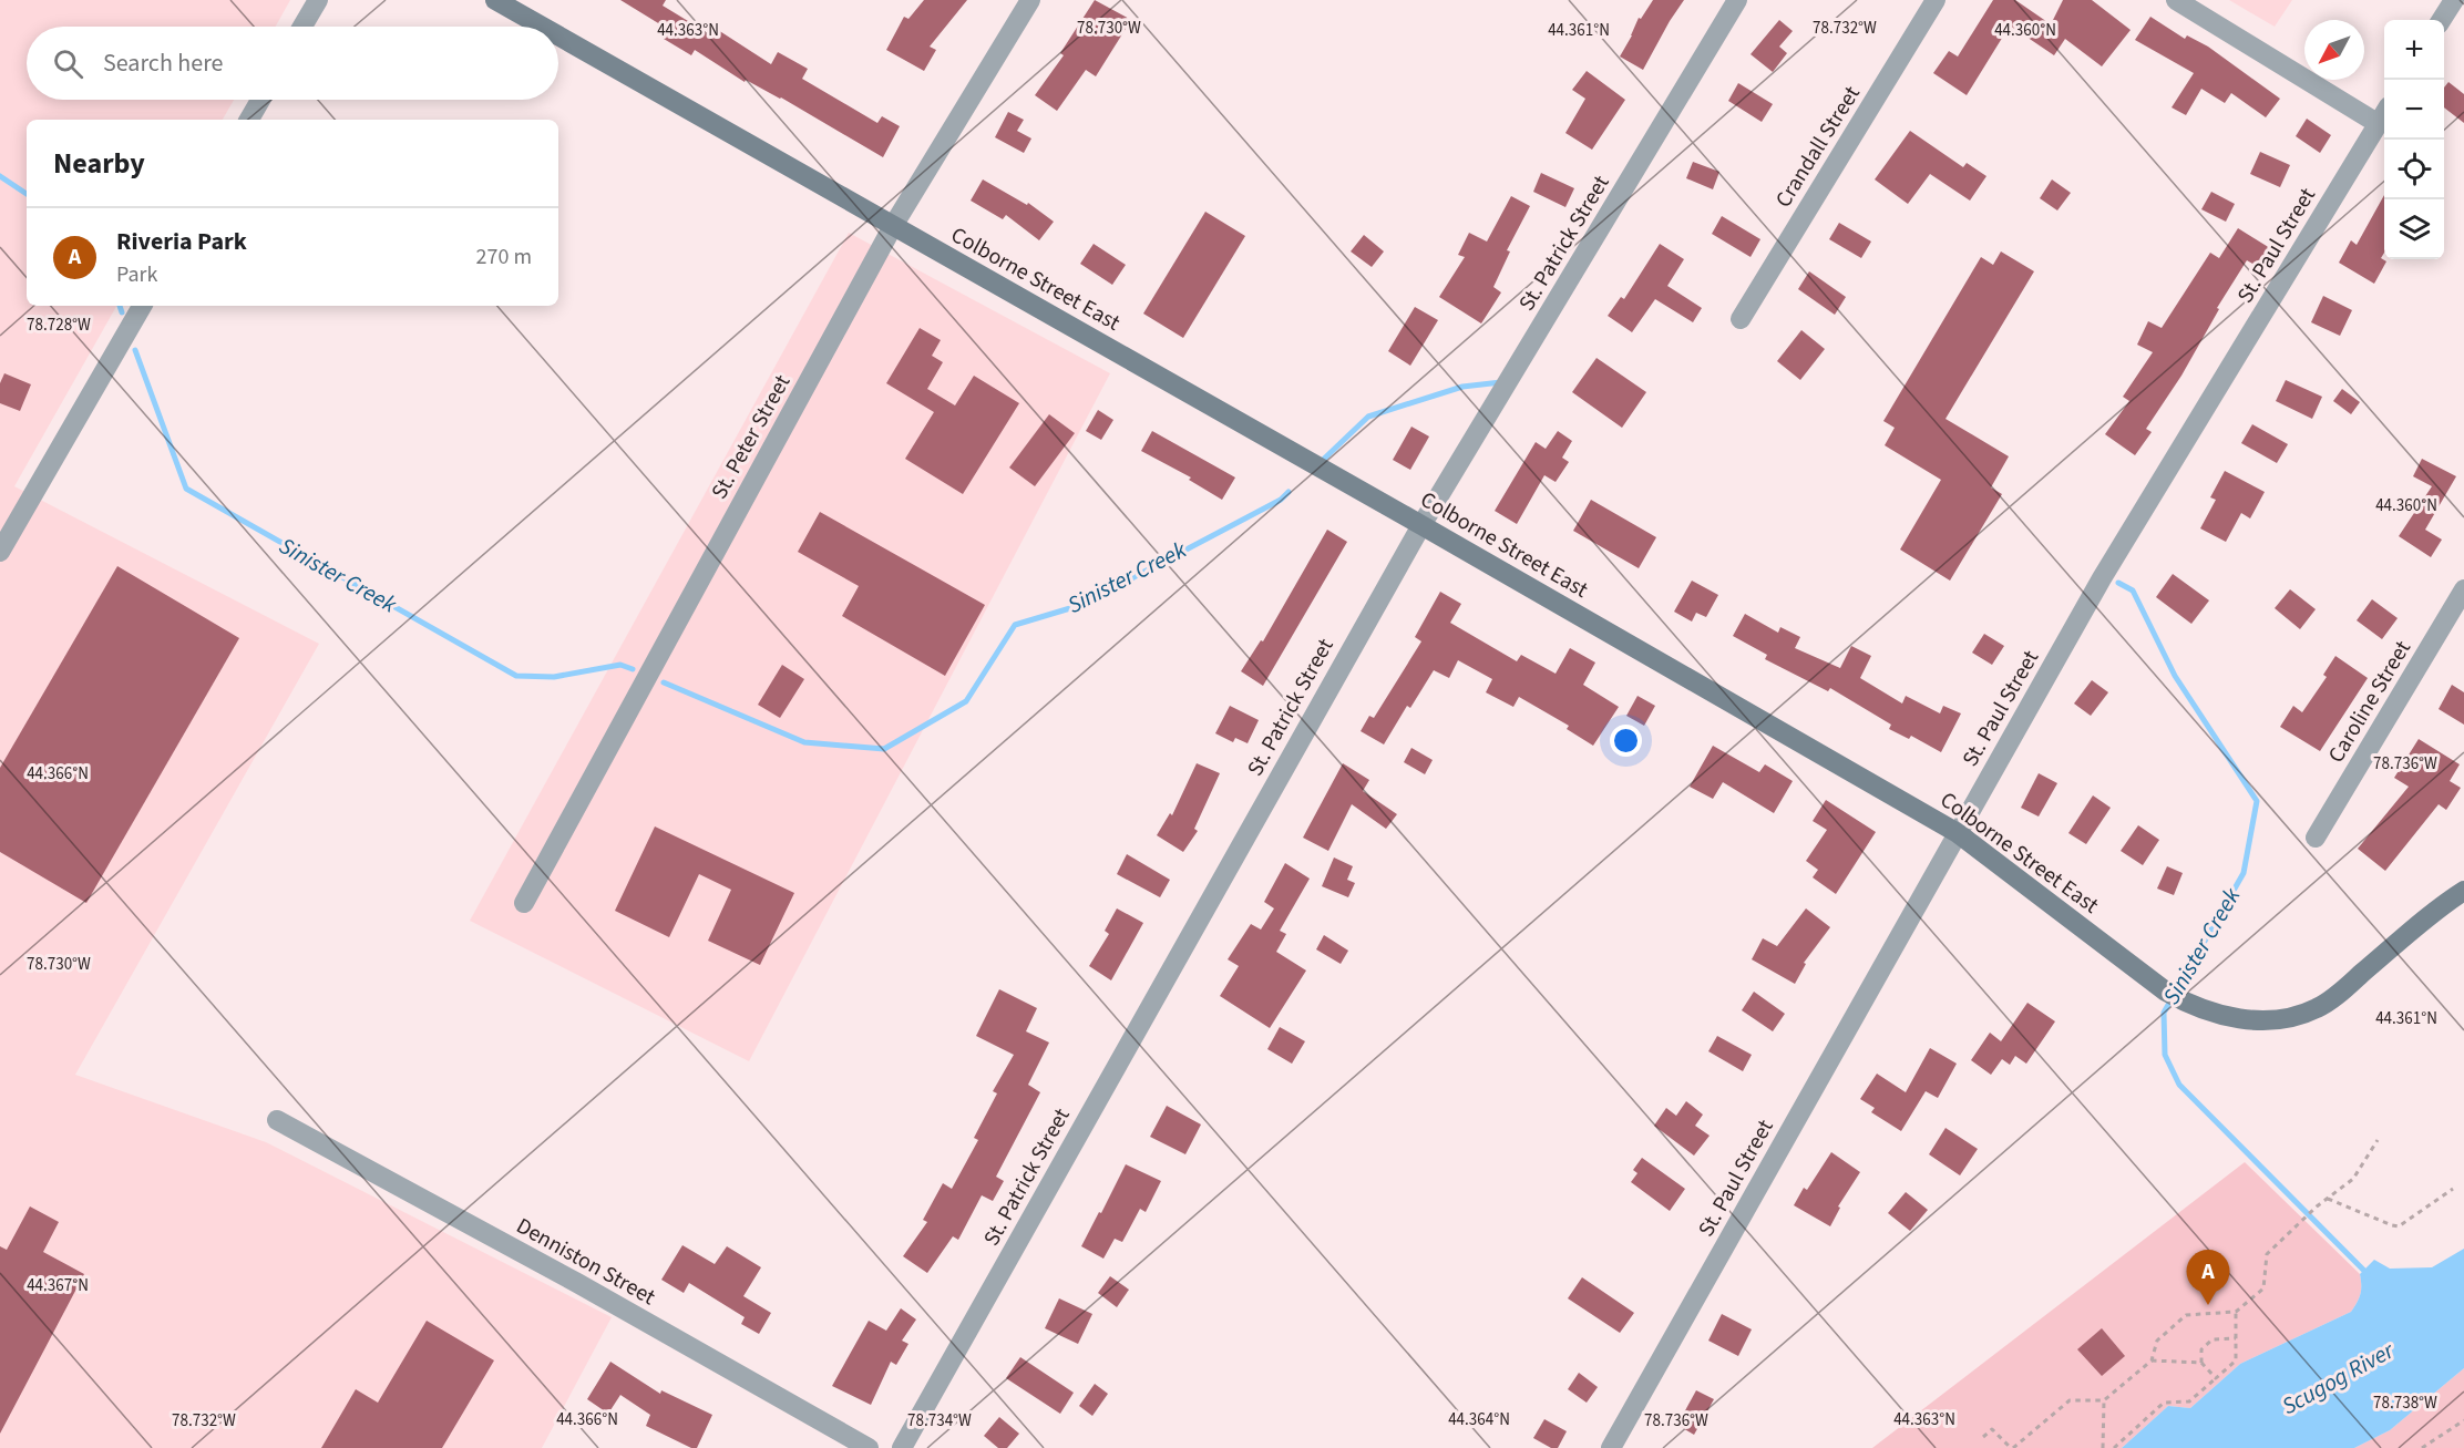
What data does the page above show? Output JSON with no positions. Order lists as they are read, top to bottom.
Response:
{
  "streets": {
    "main road": ["Colborne Street East"],
    "street": [
      "Crandall Street",
      "St. Patrick Street",
      "St. Paul Street",
      "St. Peter Street",
      "Caroline Street",
      "Denniston Street"
    ]
  },
  "crossings": [
    ["St. Patrick Street", "Colborne Street East"],
    ["St. Paul Street", "Colborne Street East"],
    ["Colborne Street East", "St. Peter Street"]
  ],
  "water": ["Sinister Creek", "Scugog River"],
  "north": "bottom left",
  "page": {
    "map_buttons": ["+", "−"],
    "search": "Search here",
    "heading": "Nearby",
    "list": [
      {
        "mark": "A",
        "name": "Riveria Park",
        "note": "Park",
        "value": "270 m"
      }
    ],
    "pins": "A"
  },
  "coordinates": [
    "78.730°W",
    "78.732°W",
    "44.363°N",
    "44.360°N",
    "44.361°N",
    "78.728°W",
    "78.736°W",
    "44.366°N",
    "44.367°N",
    "78.738°W",
    "44.364°N",
    "78.734°W"
  ]
}
